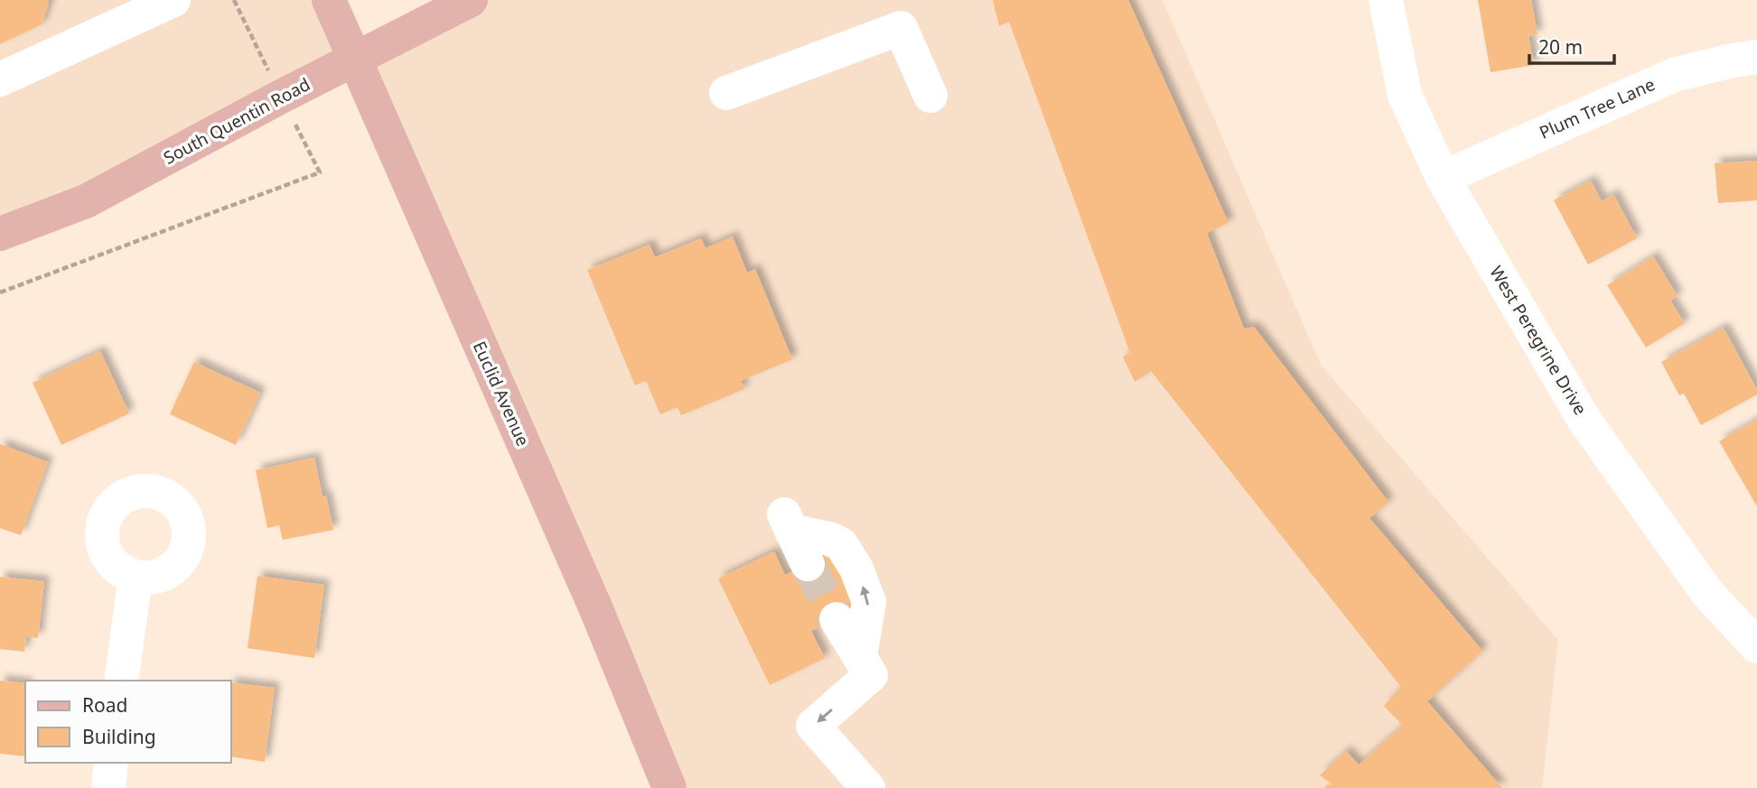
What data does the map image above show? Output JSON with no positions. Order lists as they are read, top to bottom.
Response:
{
  "streets": {
    "main road": ["South Quentin Road", "Euclid Avenue"],
    "street": ["Plum Tree Lane", "West Peregrine Drive"]
  },
  "crossings": [
    ["Plum Tree Lane", "West Peregrine Drive"],
    ["South Quentin Road", "Euclid Avenue"]
  ],
  "legend": ["Road", "Building"],
  "scale_bar": "20 m"
}
